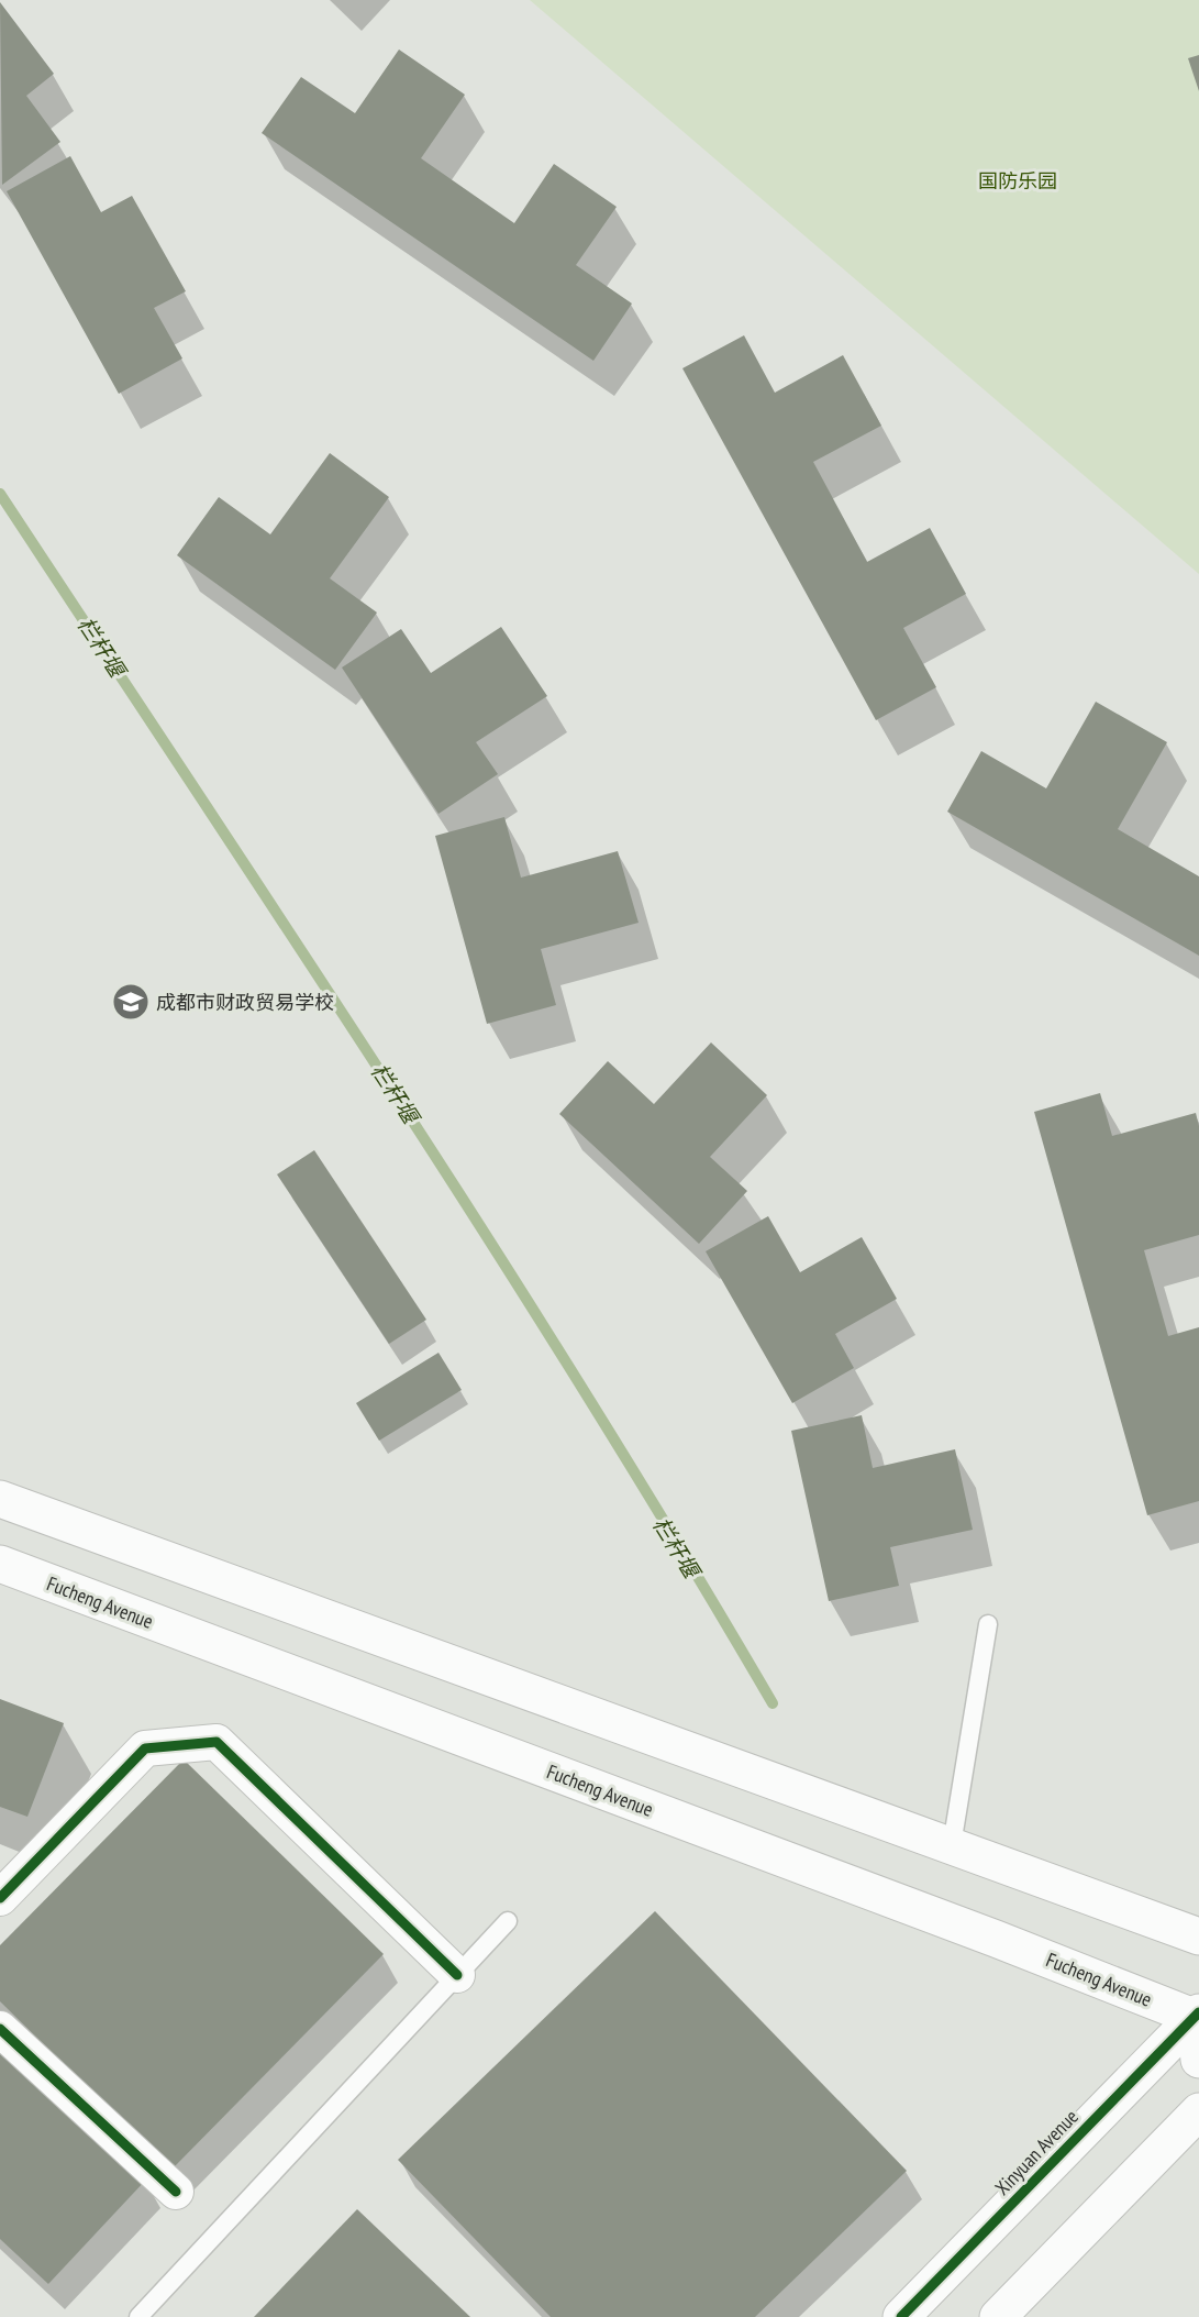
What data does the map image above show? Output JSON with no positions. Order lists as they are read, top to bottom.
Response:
{
  "streets": {
    "main road": ["Fucheng Avenue", "Xinyuan Avenue"]
  },
  "crossings": [
    ["Fucheng Avenue", "Xinyuan Avenue"]
  ],
  "water": ["栏杆堰"],
  "parks": ["国防乐园"],
  "places": {
    "school or university": ["成都市财政贸易学校"]
  }
}
